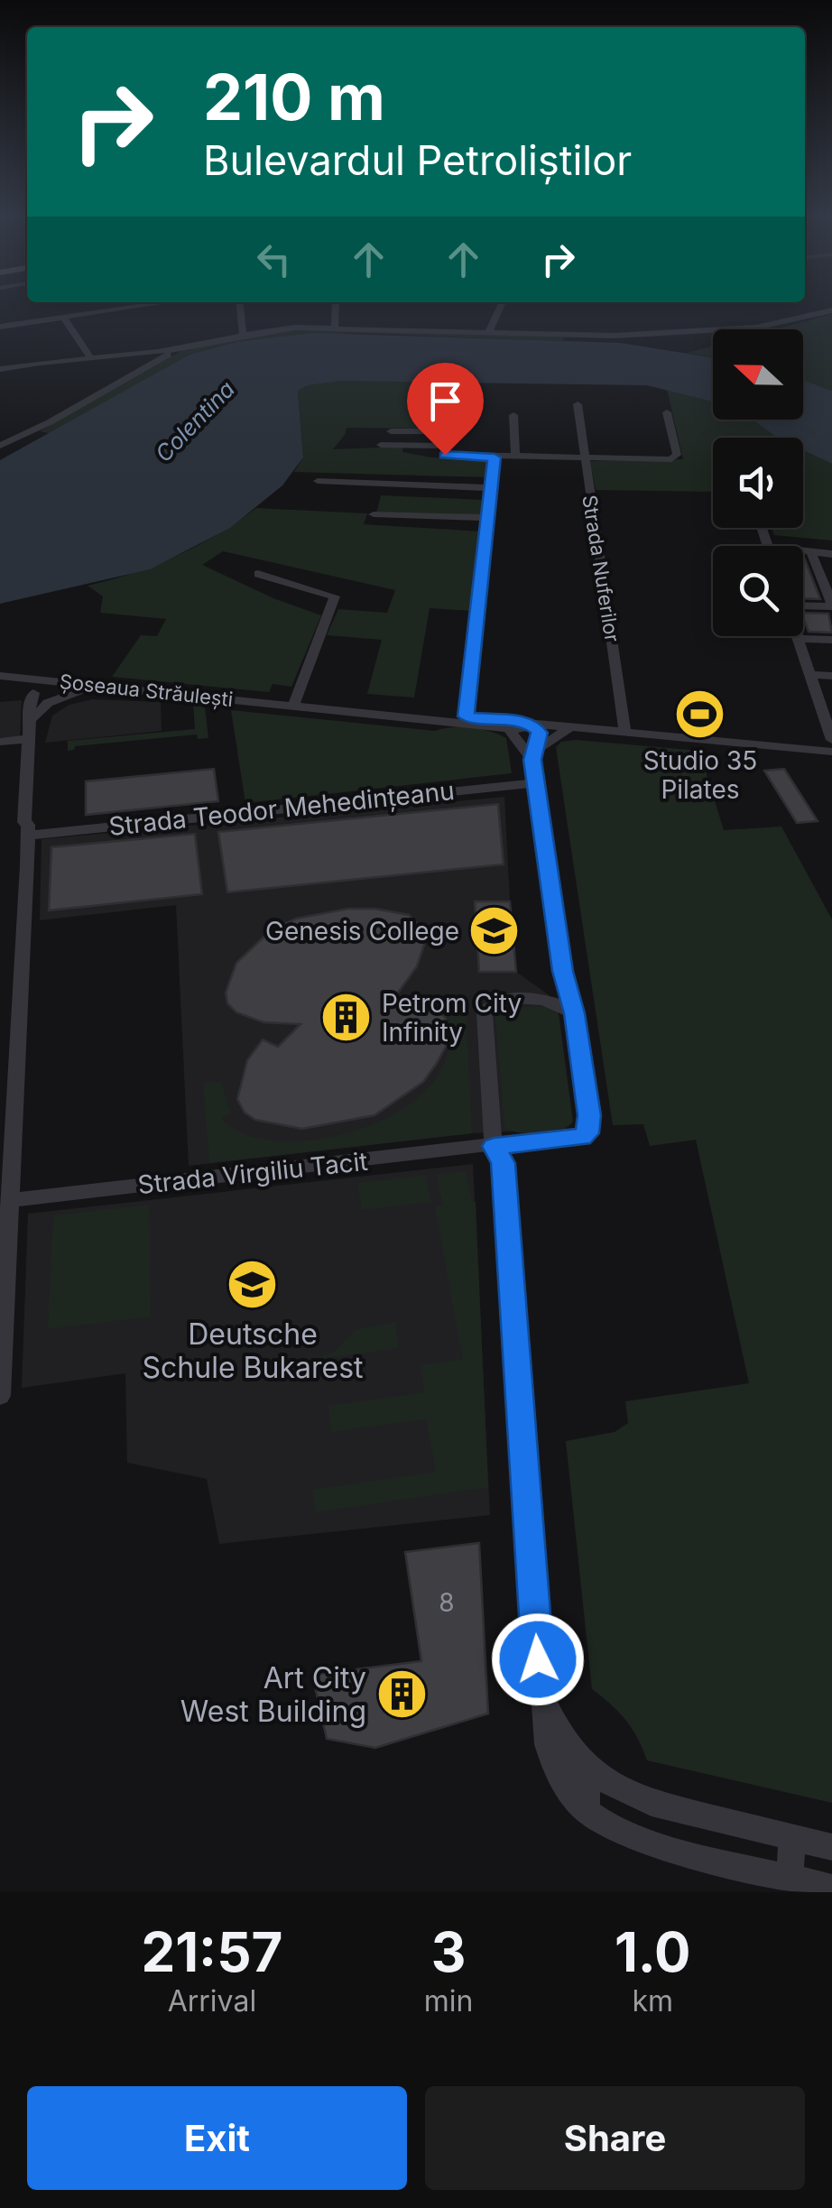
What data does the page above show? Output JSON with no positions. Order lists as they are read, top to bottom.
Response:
{
  "streets": {
    "street": [
      "Strada Nuferilor",
      "Șoseaua Străulești",
      "Strada Teodor Mehedințeanu",
      "Strada Virgiliu Tacit"
    ]
  },
  "crossings": [
    ["Strada Nuferilor", "Șoseaua Străulești"]
  ],
  "water": ["Colentina"],
  "places": {
    "sports": ["Studio 35 Pilates"],
    "school or university": ["Genesis College", "Deutsche Schule Bukarest"],
    "building": ["Petrom City Infinity", "Art City West Building"]
  },
  "house_numbers": ["8"],
  "north": "left",
  "page": {
    "turn": ["210 m", "Bulevardul Petroliștilor"],
    "eta": [
      "21:57",
      "Arrival",
      "3",
      "min",
      "1.0",
      "km"
    ],
    "buttons": ["Exit", "Share"]
  }
}
